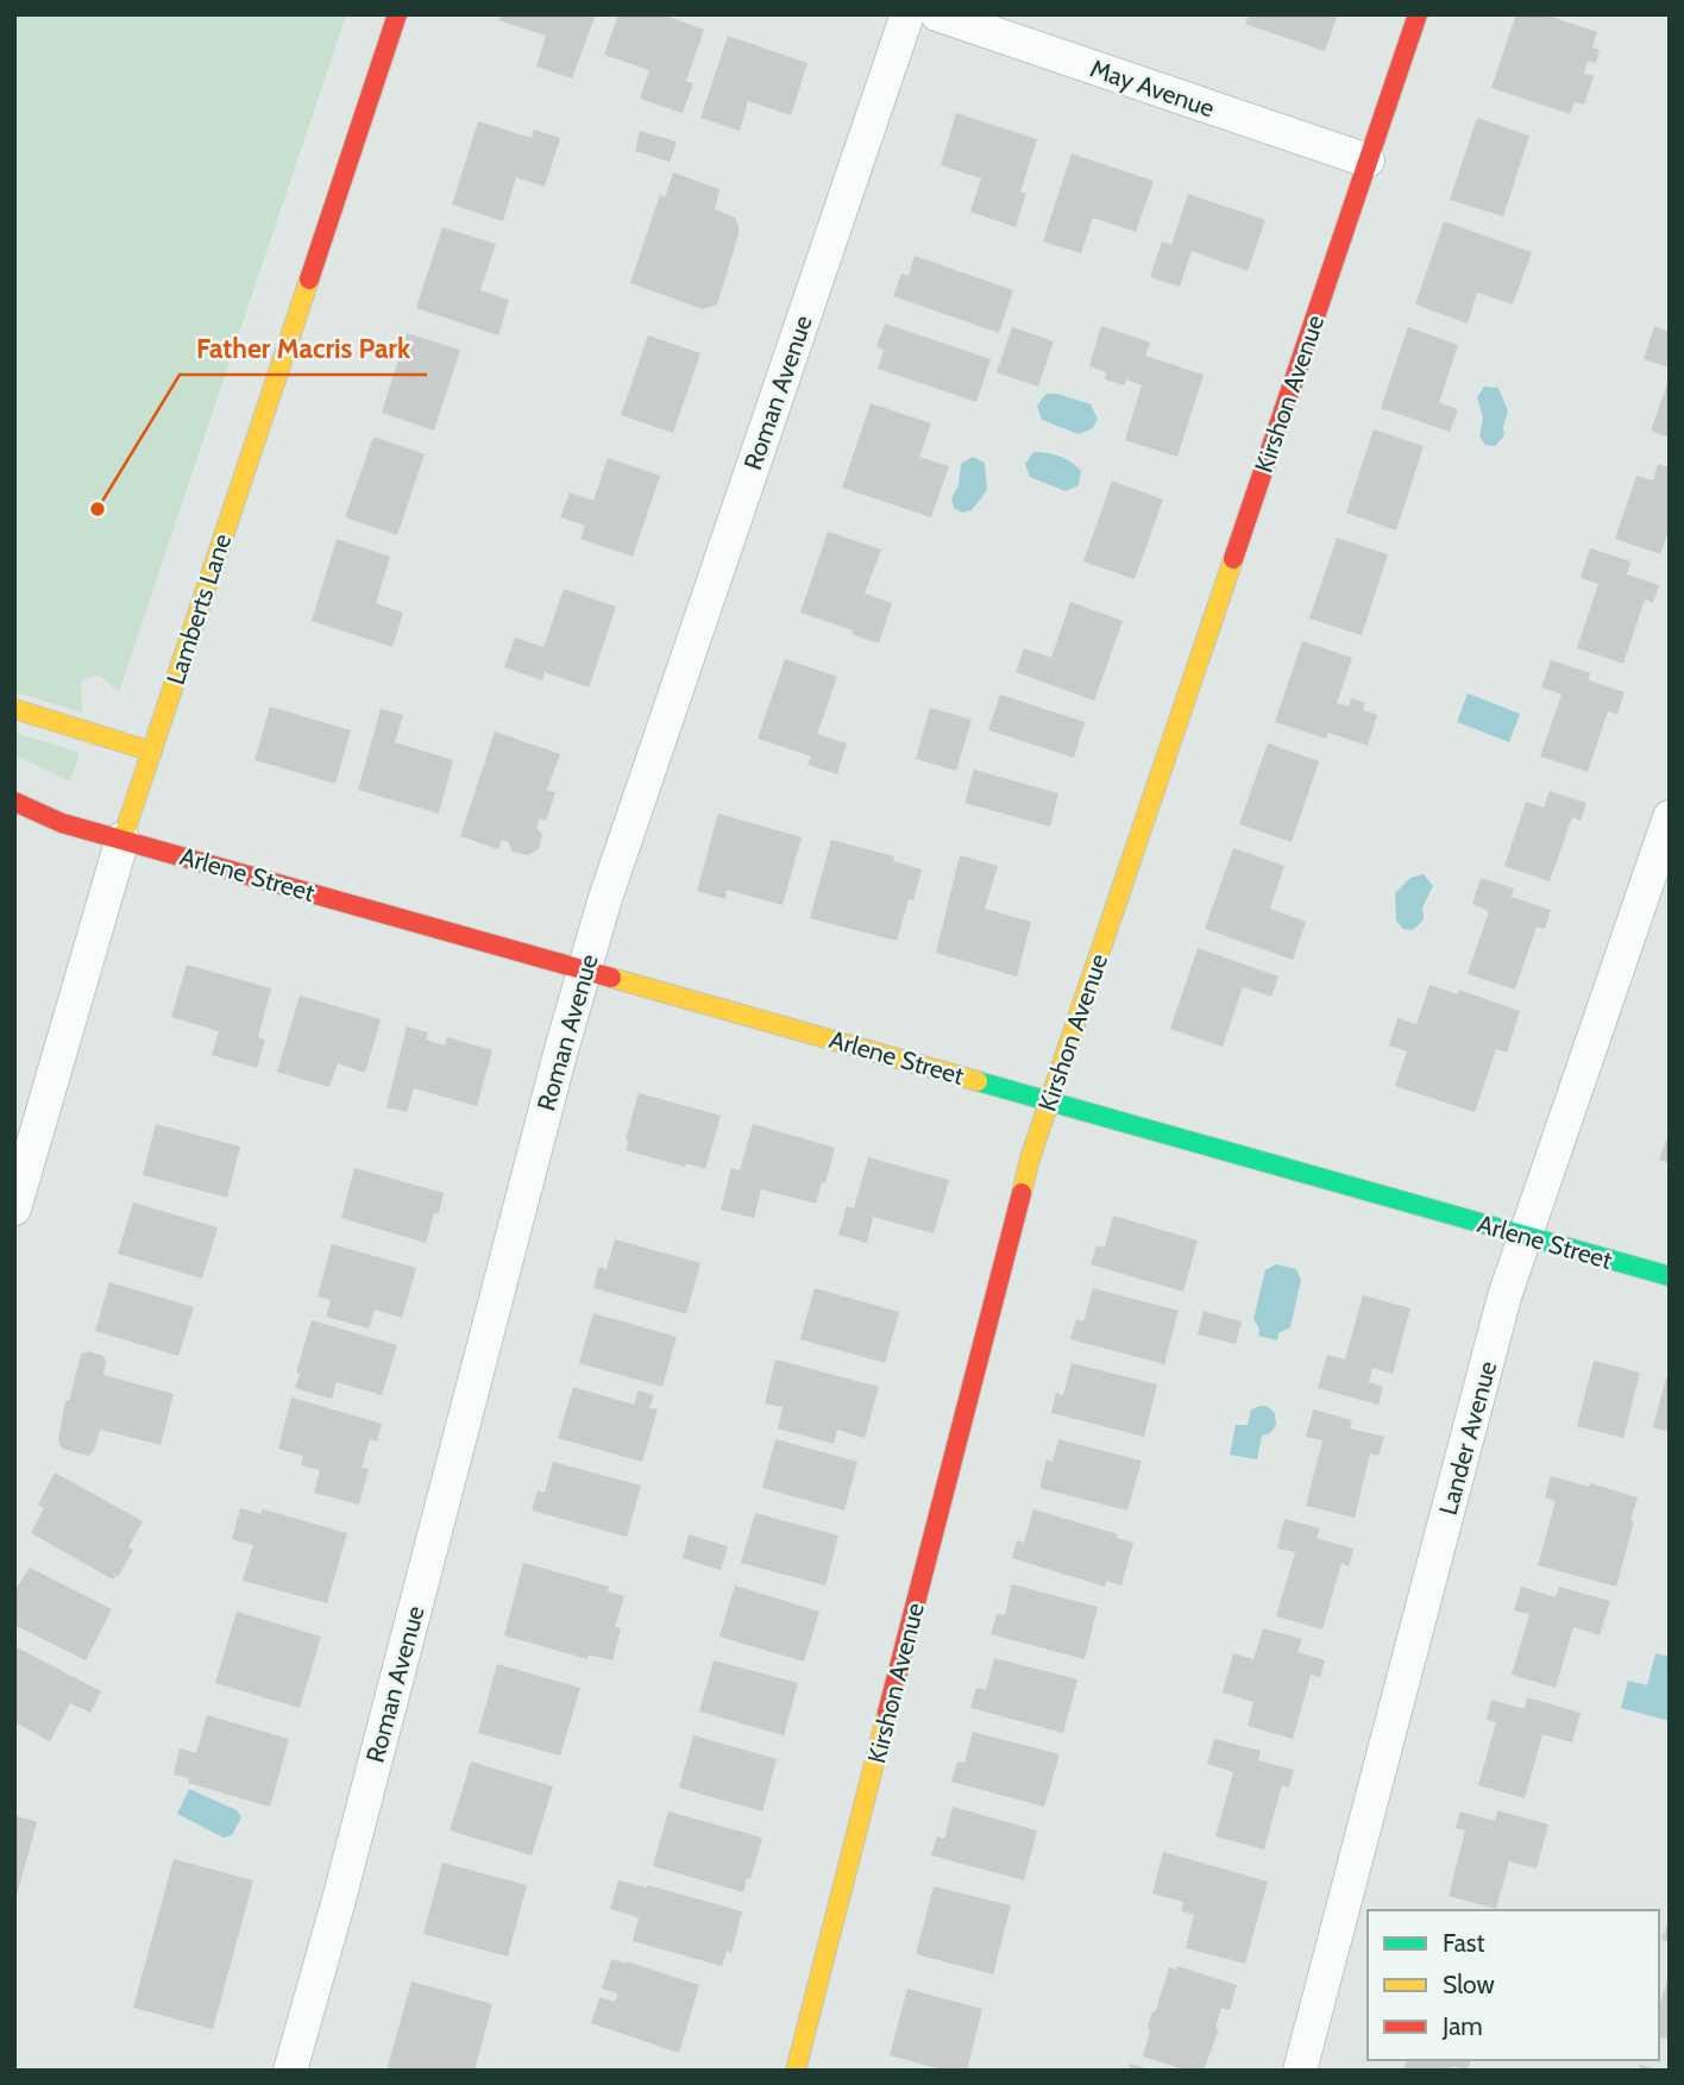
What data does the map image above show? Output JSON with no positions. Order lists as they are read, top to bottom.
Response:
{
  "streets": {
    "street": [
      "May Avenue",
      "Roman Avenue",
      "Kirshon Avenue",
      "Lamberts Lane",
      "Arlene Street",
      "Lander Avenue"
    ]
  },
  "crossings": [
    ["May Avenue", "Kirshon Avenue"],
    ["Roman Avenue", "Arlene Street"],
    ["Kirshon Avenue", "Arlene Street"],
    ["Lamberts Lane", "Arlene Street"],
    ["Arlene Street", "Lander Avenue"]
  ],
  "places": ["Father Macris Park"],
  "legend": ["Fast", "Slow", "Jam"]
}
